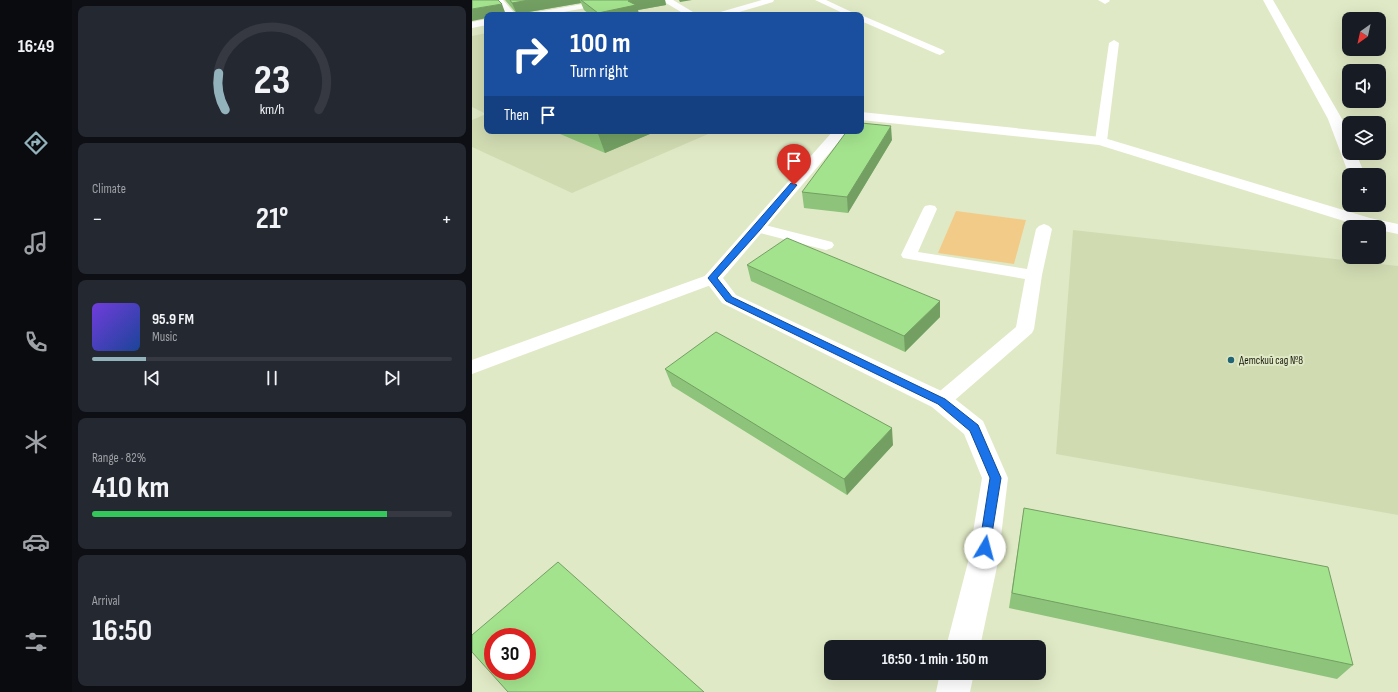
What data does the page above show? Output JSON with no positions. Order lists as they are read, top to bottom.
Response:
{
  "places": ["Детский сад №8"],
  "north": "bottom left",
  "page": {
    "tabs": "16:49",
    "map_buttons": ["+", "−"],
    "turn": ["100 m", "Turn right"],
    "then": "Then",
    "tile": [
      "Climate",
      ["Range · 82%", "410 km"],
      ["Arrival", "16:50"]
    ],
    "heat": ["−", "21°", "+"],
    "song": ["95.9 FM", "Music"],
    "limit": "30",
    "trip": "16:50 · 1 min · 150 m",
    "gauge": ["23", "km/h"]
  }
}
